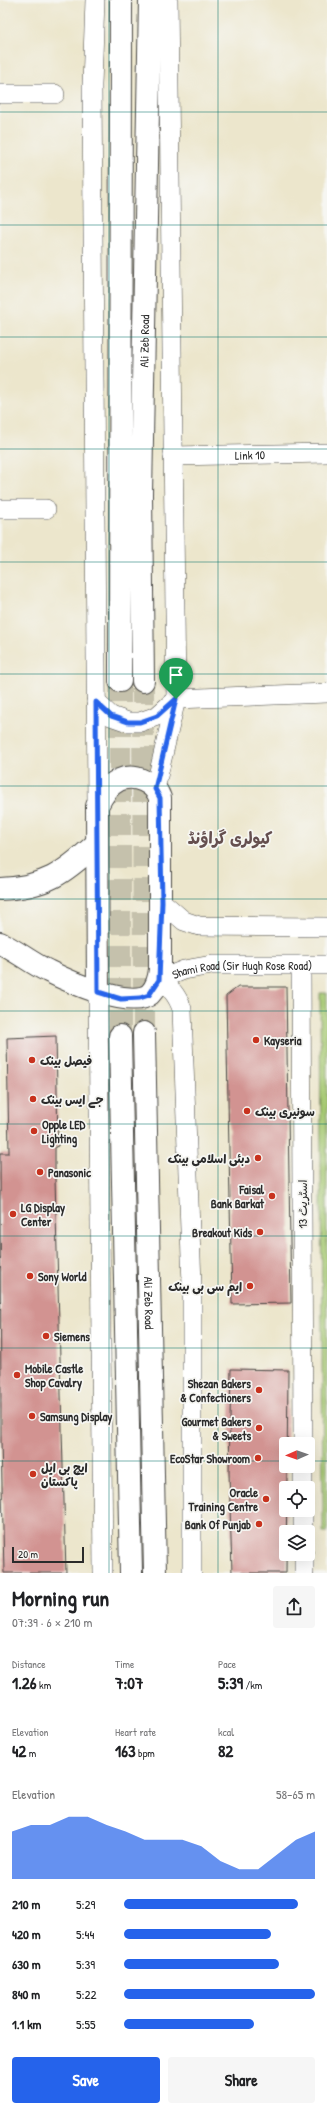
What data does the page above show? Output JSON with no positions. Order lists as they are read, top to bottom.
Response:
{
  "streets": {
    "main road": ["Ali Zeb Road"],
    "street": ["Link 10", "Shami Road (Sir Hugh Rose Road)", "اسٹریٹ 13"]
  },
  "crossings": [
    ["Shami Road (Sir Hugh Rose Road)", "اسٹریٹ 13"]
  ],
  "districts": ["کیولری گراؤنڈ"],
  "places": [
    "Kayseria",
    "فیصل بینک",
    "جے ایس بینک",
    "سونیری بینک",
    "Opple LED Lighting",
    "دبئی اسلامی بینک",
    "Panasonic",
    "Faisal Bank Barkat",
    "LG Display Center",
    "Breakout Kids",
    "Sony World",
    "ایم سی بی بینک",
    "Siemens",
    "Mobile Castle Shop Cavalry",
    "Shezan Bakers & Confectioners",
    "Samsung Display",
    "Gourmet Bakers & Sweets",
    "EcoStar Showroom",
    "ایچ بی ایل پاکستان",
    "Oracle Training Centre",
    "Bank Of Punjab"
  ],
  "scale_bar": "20 m",
  "north": "left",
  "page": {
    "scale": "20 m",
    "heading": ["Morning run", "07:39 · 6 × 210 m"],
    "stats": [
      ["Distance", "1.26 km"],
      ["Time", "7:07"],
      ["Pace", "5:39 /km"],
      ["Elevation", "42 m"],
      ["Heart rate", "163 bpm"],
      ["kcal", "82"]
    ],
    "chart": ["Elevation", "58–65 m"],
    "list": [
      {
        "name": "210 m",
        "note": "5:29"
      },
      {
        "name": "420 m",
        "note": "5:44"
      },
      {
        "name": "630 m",
        "note": "5:39"
      },
      {
        "name": "840 m",
        "note": "5:22"
      },
      {
        "name": "1.1 km",
        "note": "5:55"
      }
    ],
    "buttons": ["Save", "Share"]
  }
}
